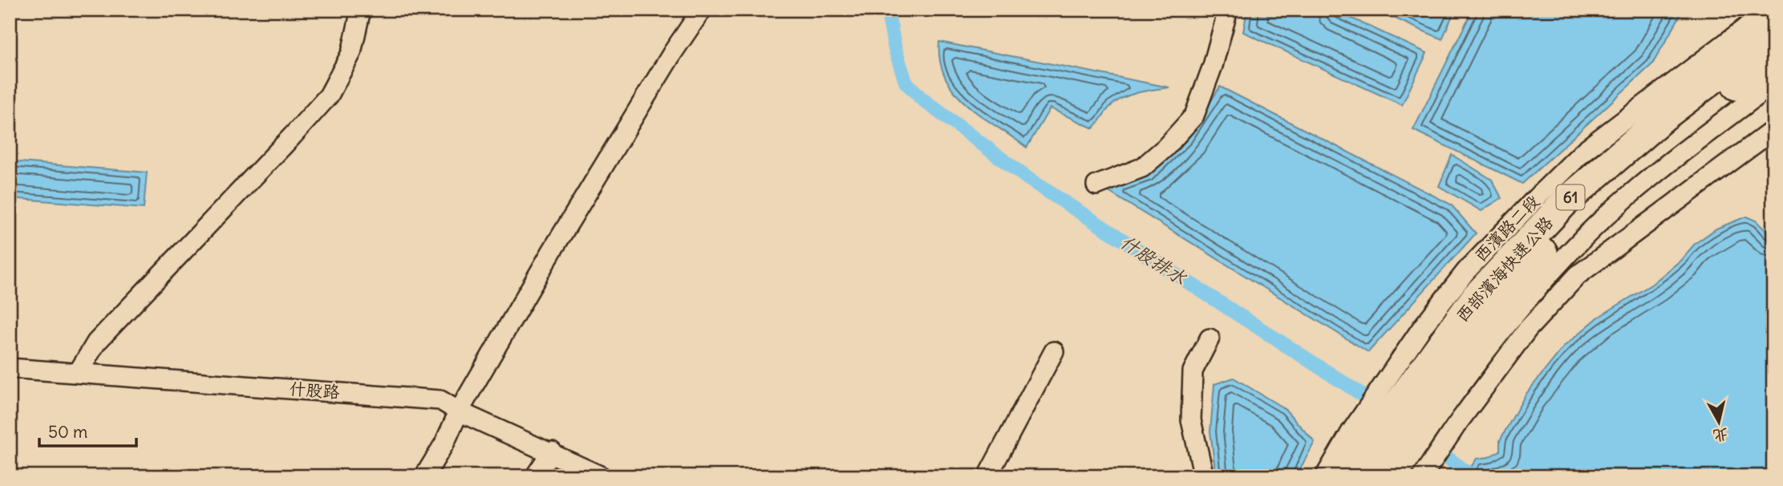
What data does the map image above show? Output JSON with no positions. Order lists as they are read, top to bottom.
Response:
{
  "streets": {
    "highway": ["61", "西部濱海快速公路"],
    "street": ["西濱路二段", "什股路"]
  },
  "crossings": [
    ["西濱路二段", "西部濱海快速公路"]
  ],
  "water": ["什股排水"],
  "scale_bar": "50 m",
  "north": "bottom"
}
